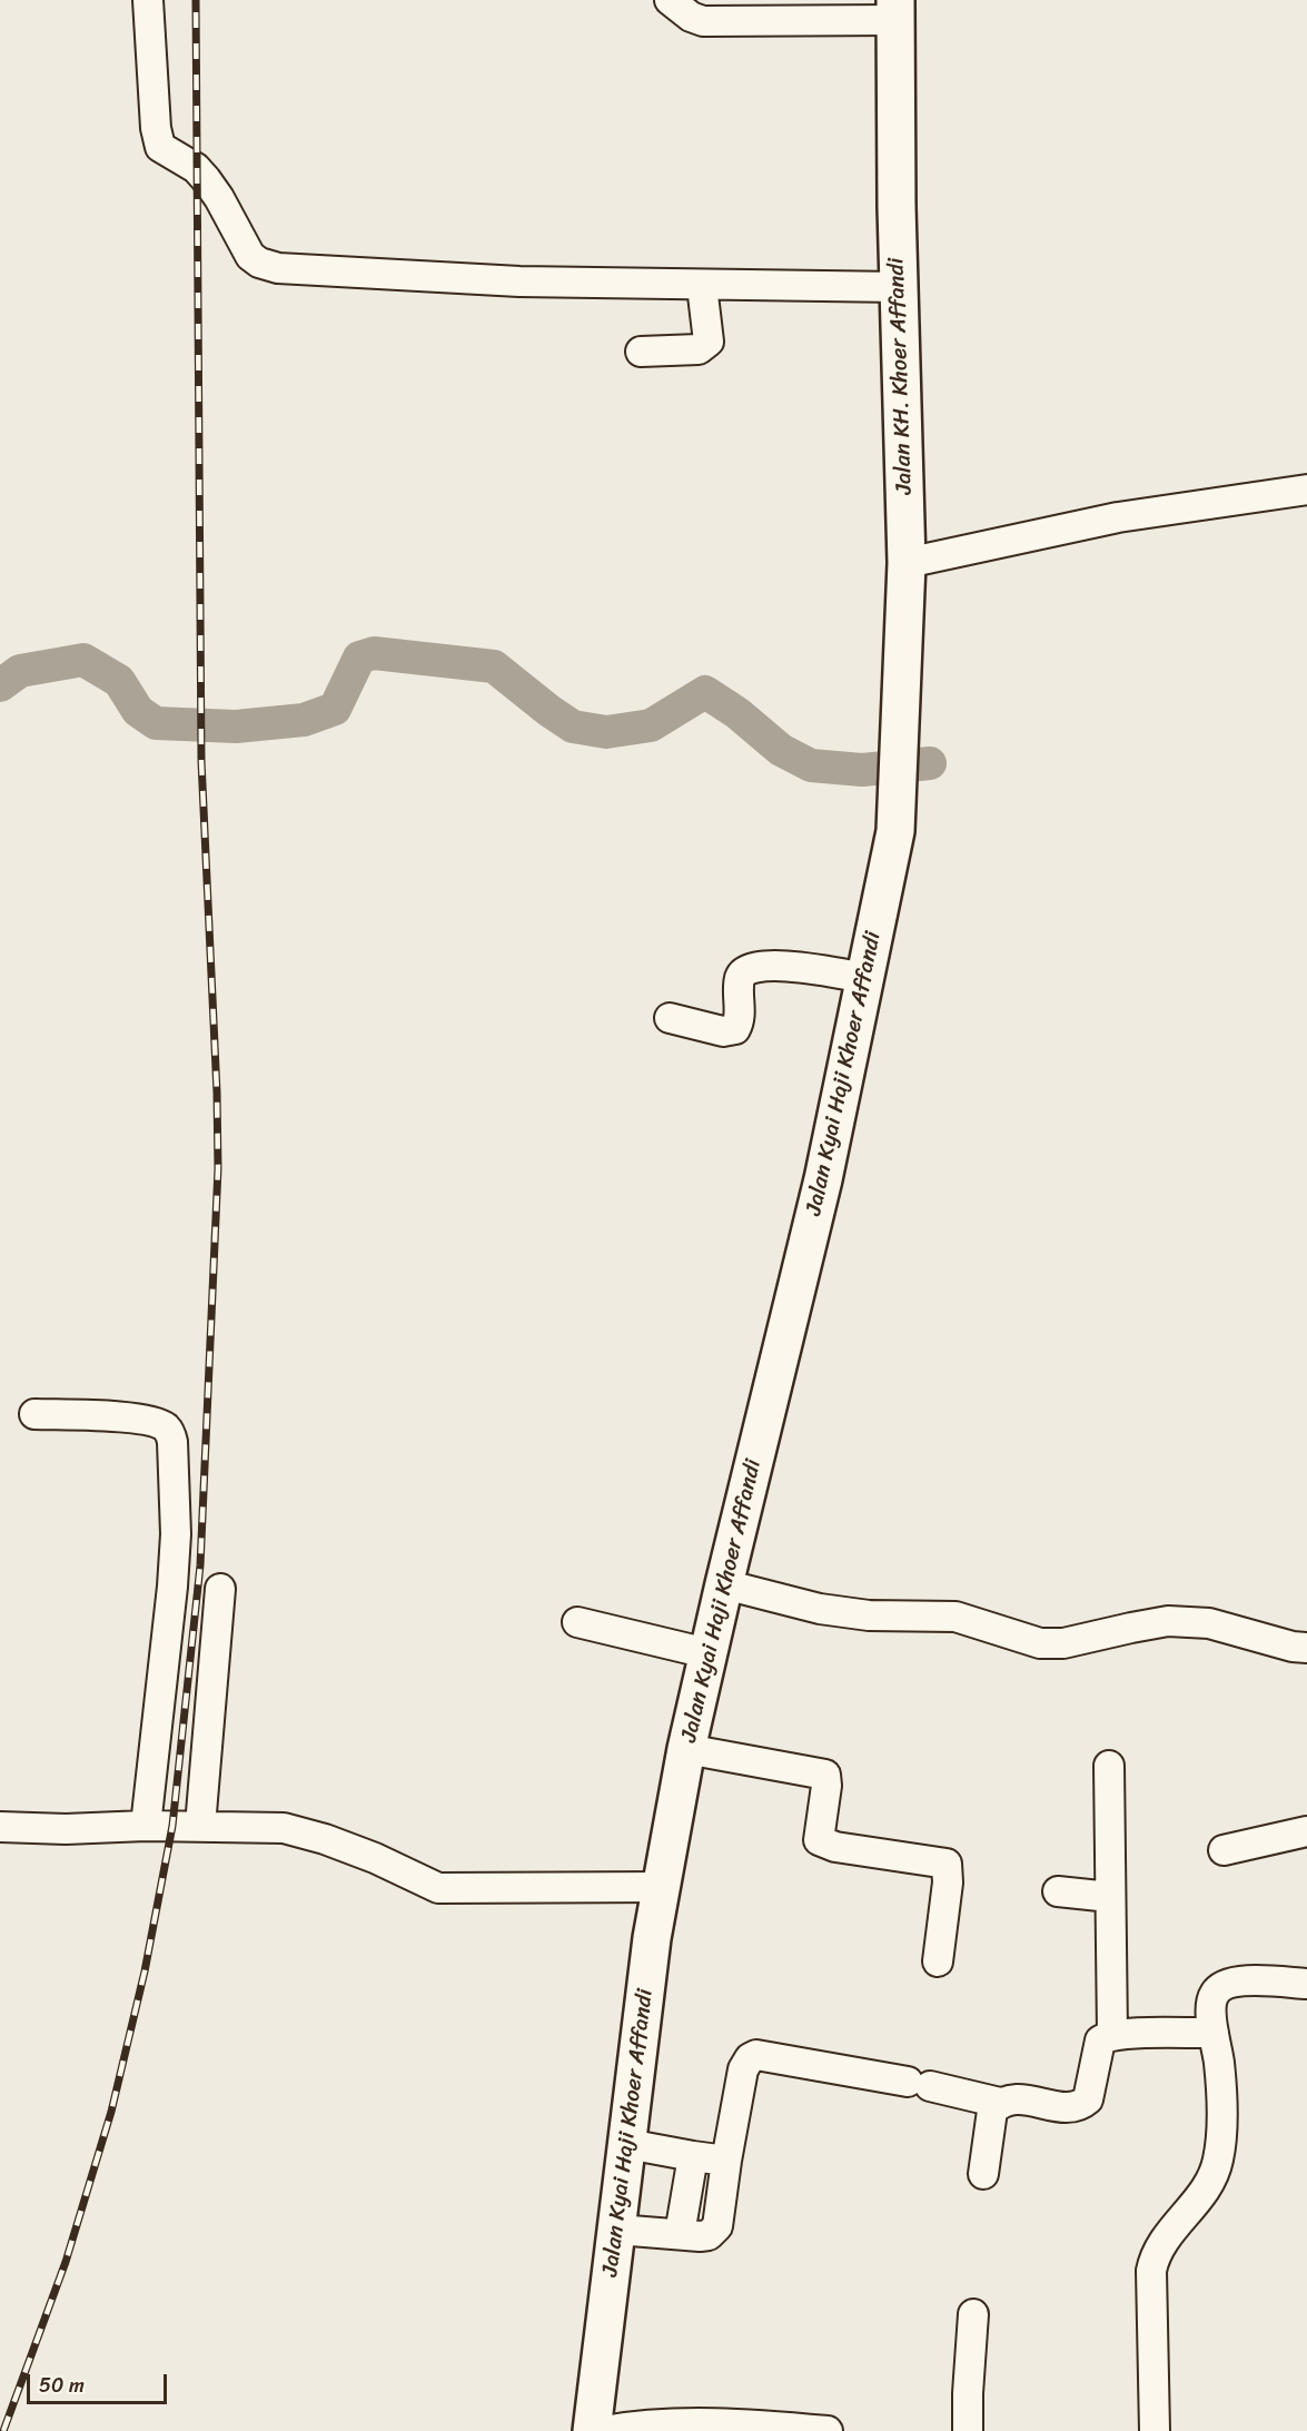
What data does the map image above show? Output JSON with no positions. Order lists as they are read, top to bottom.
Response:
{
  "streets": {
    "main road": ["Jalan KH. Khoer Affandi", "Jalan Kyai Haji Khoer Affandi"]
  },
  "crossings": [
    ["Jalan KH. Khoer Affandi", "Jalan Kyai Haji Khoer Affandi"]
  ],
  "scale_bar": "50 m"
}
